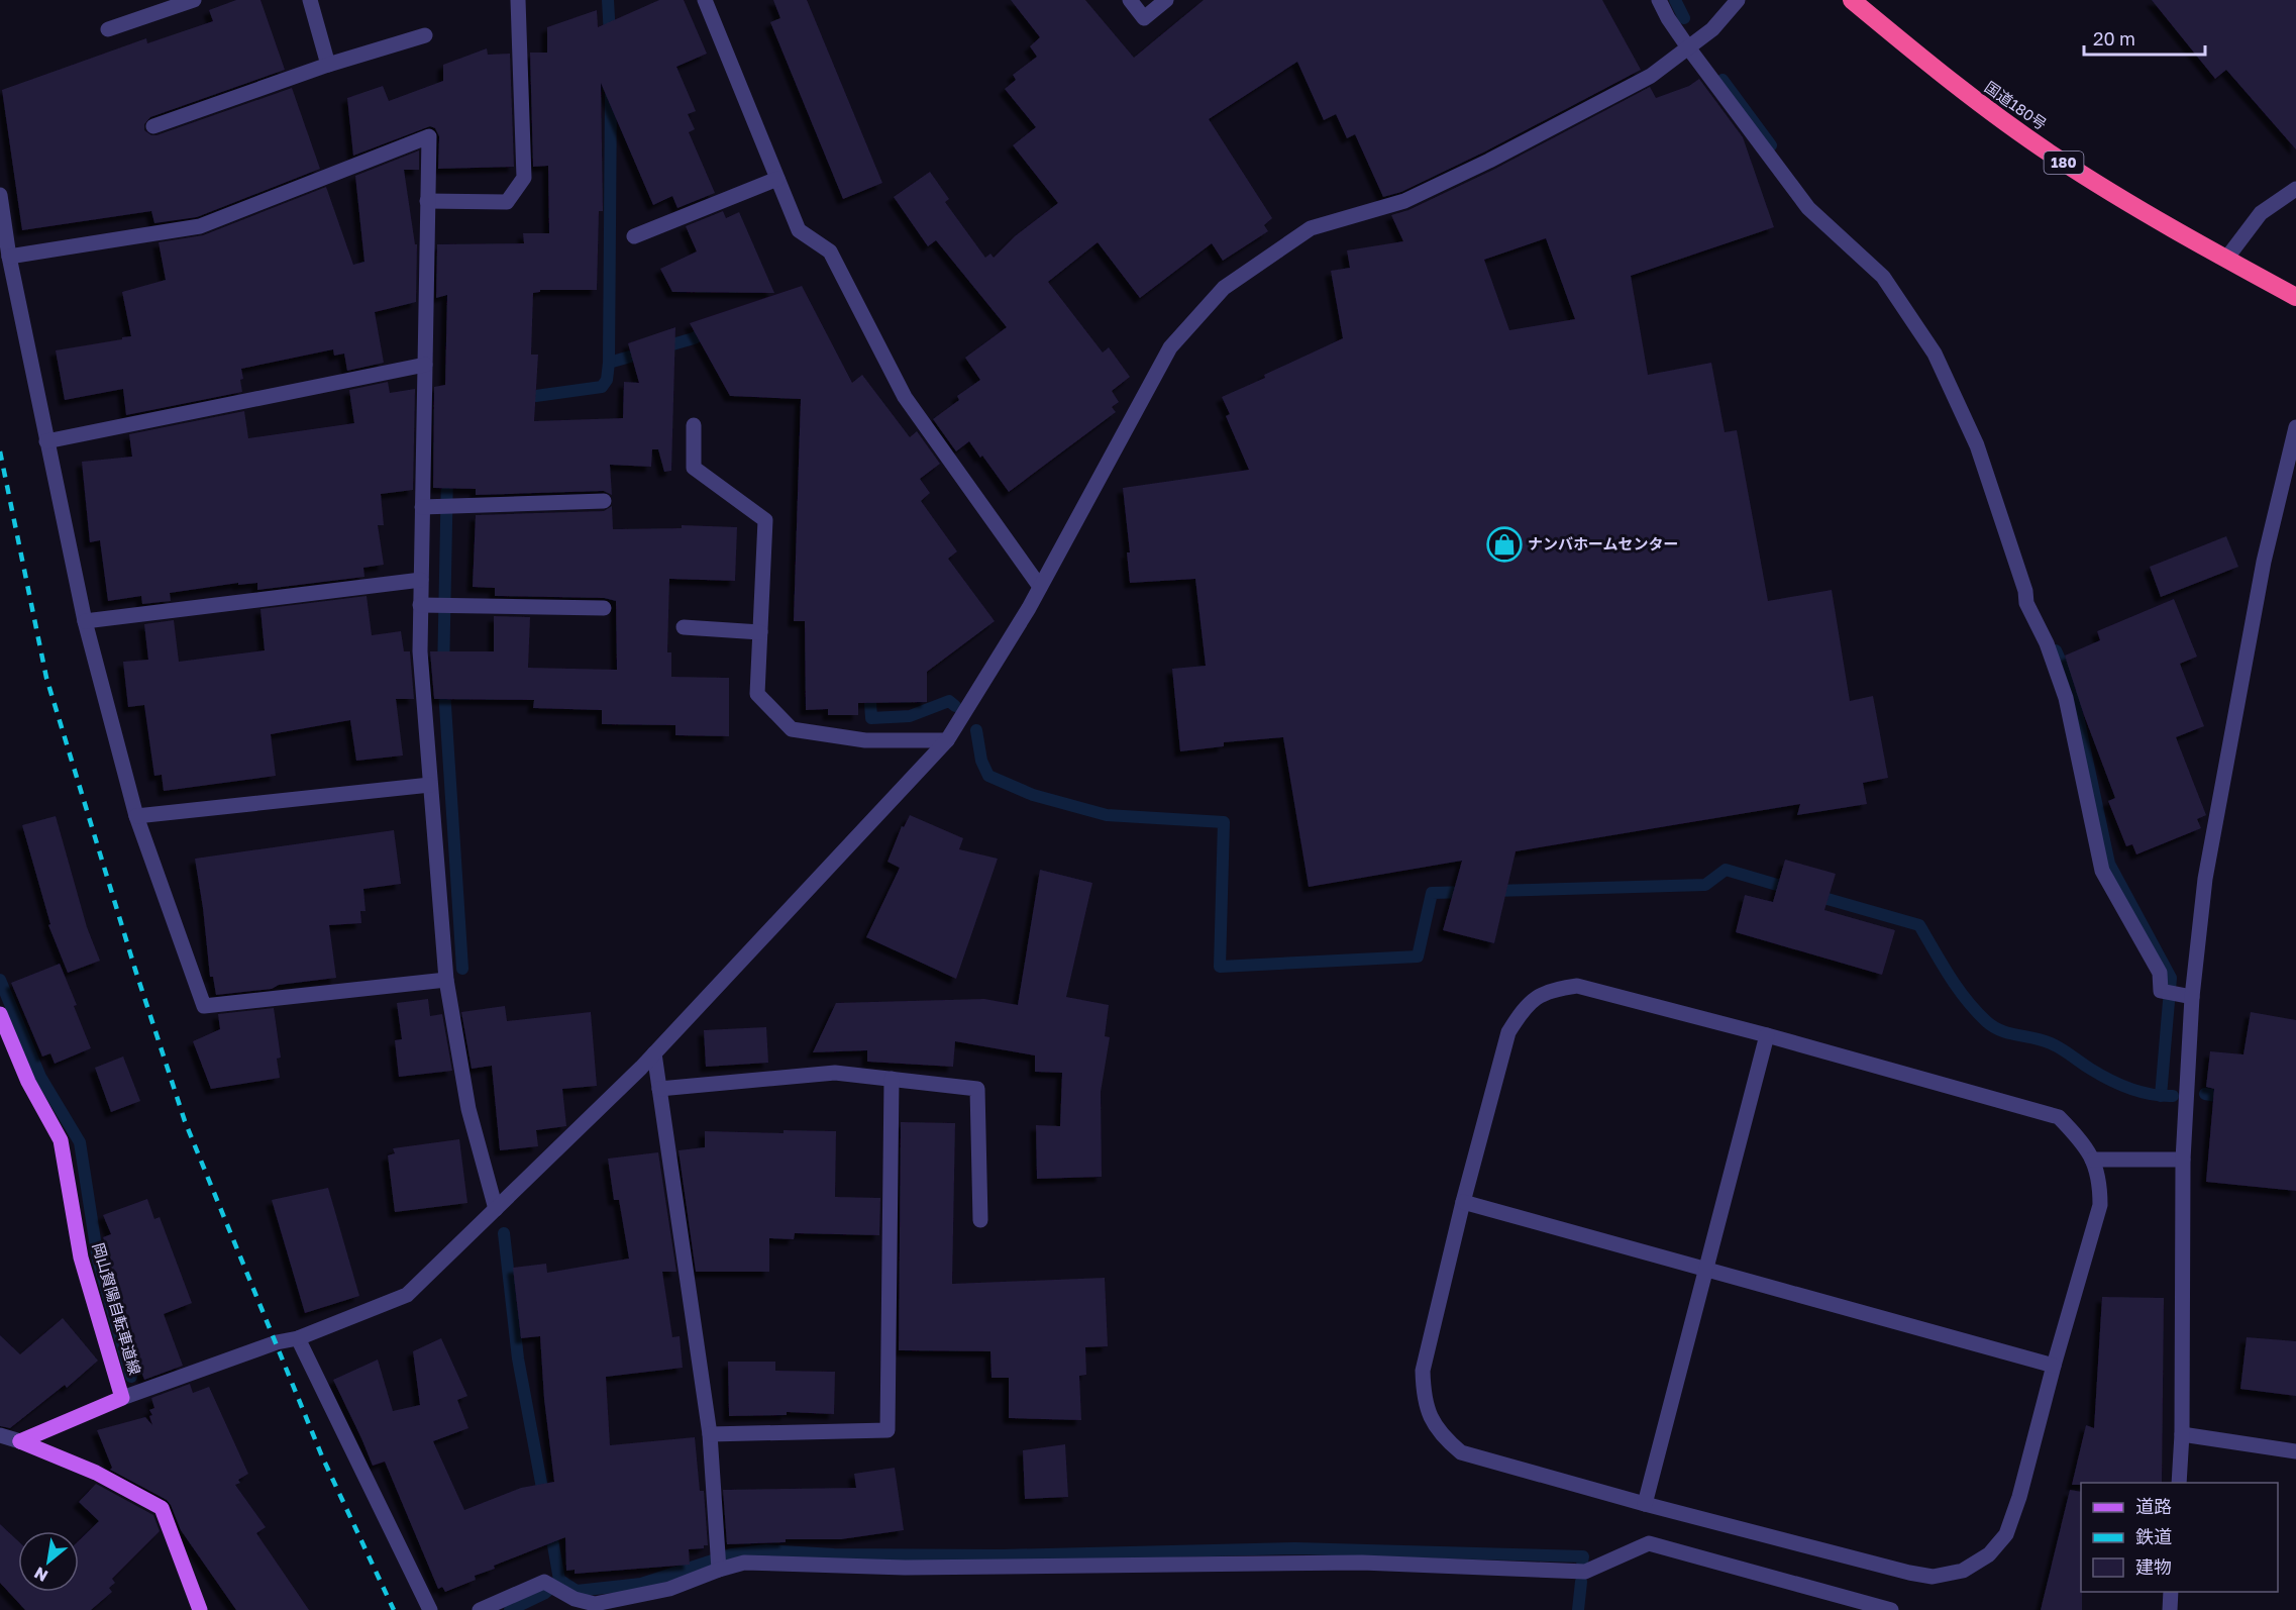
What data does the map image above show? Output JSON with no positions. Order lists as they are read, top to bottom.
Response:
{
  "streets": {
    "highway": ["国道180号", "180"],
    "main road": ["岡山賀陽自転車道線"]
  },
  "places": {
    "shop": ["ナンバホームセンター"]
  },
  "legend": ["道路", "鉄道", "建物"],
  "scale_bar": "20 m",
  "north": "bottom left"
}
